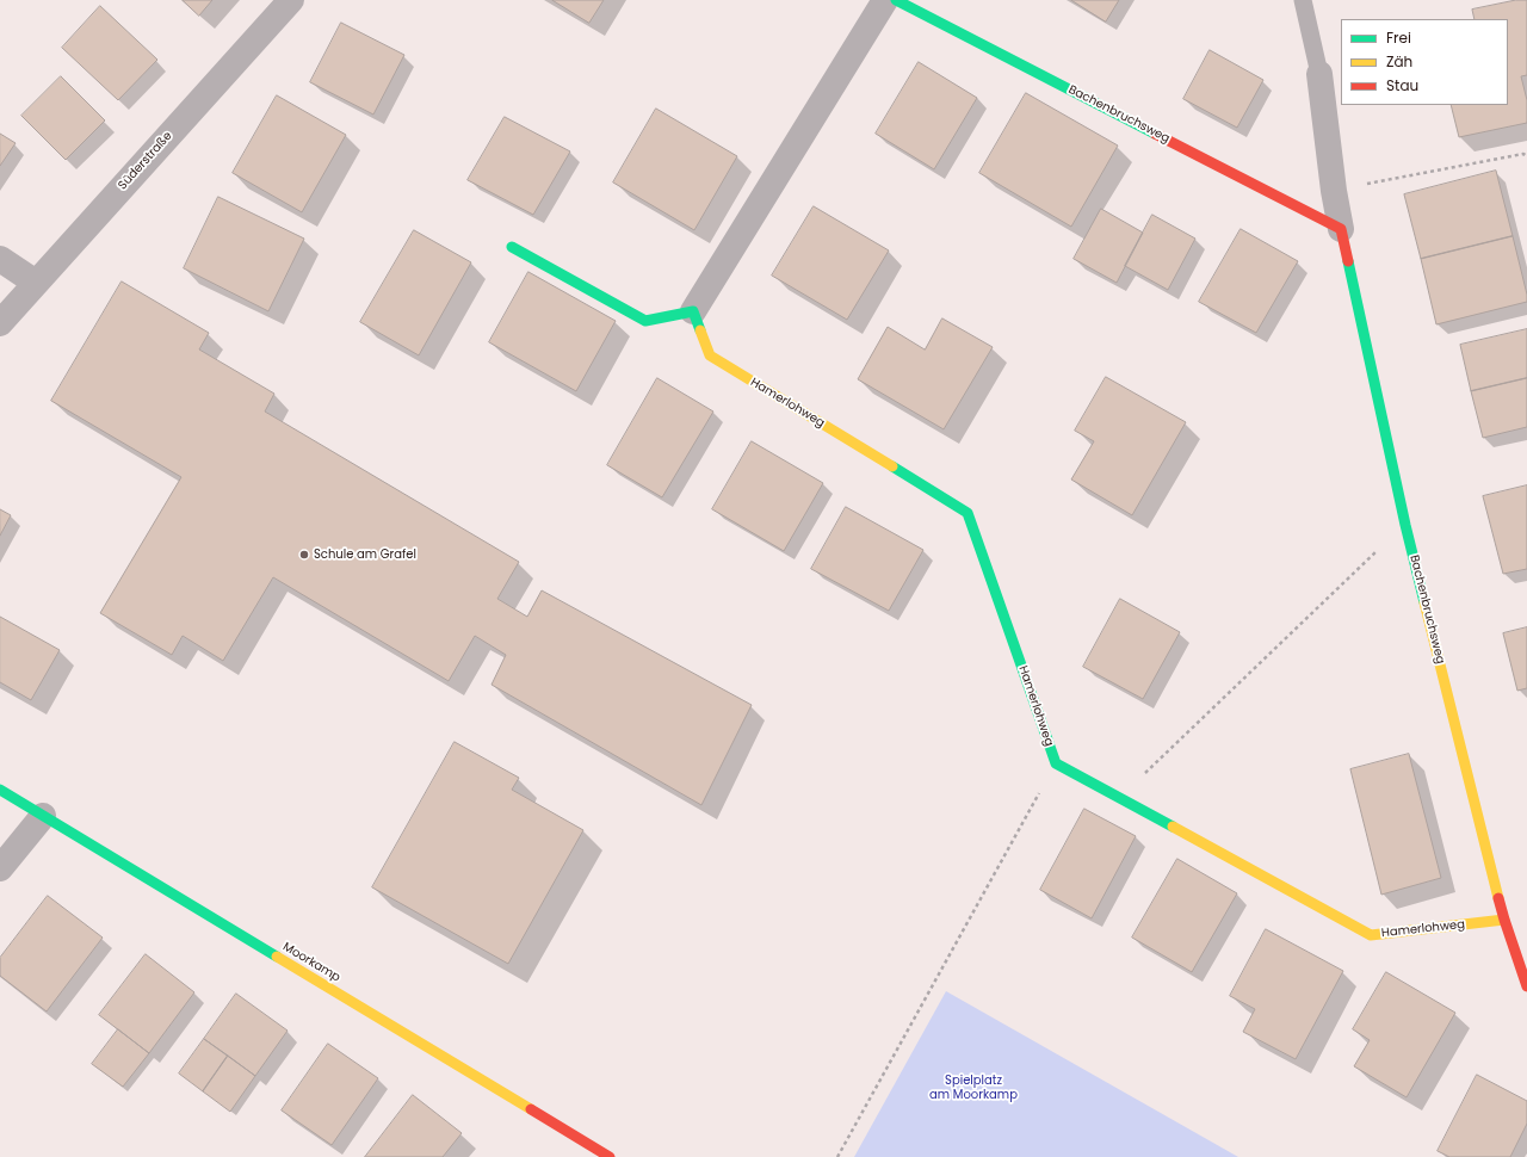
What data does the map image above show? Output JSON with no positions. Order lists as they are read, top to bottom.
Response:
{
  "streets": {
    "street": [
      "Bachenbruchsweg",
      "Süderstraße",
      "Hamerlohweg",
      "Moorkamp"
    ]
  },
  "crossings": [
    ["Bachenbruchsweg", "Hamerlohweg"]
  ],
  "parks": ["Spielplatz am Moorkamp"],
  "places": ["Schule am Grafel"],
  "legend": ["Frei", "Zäh", "Stau"]
}
